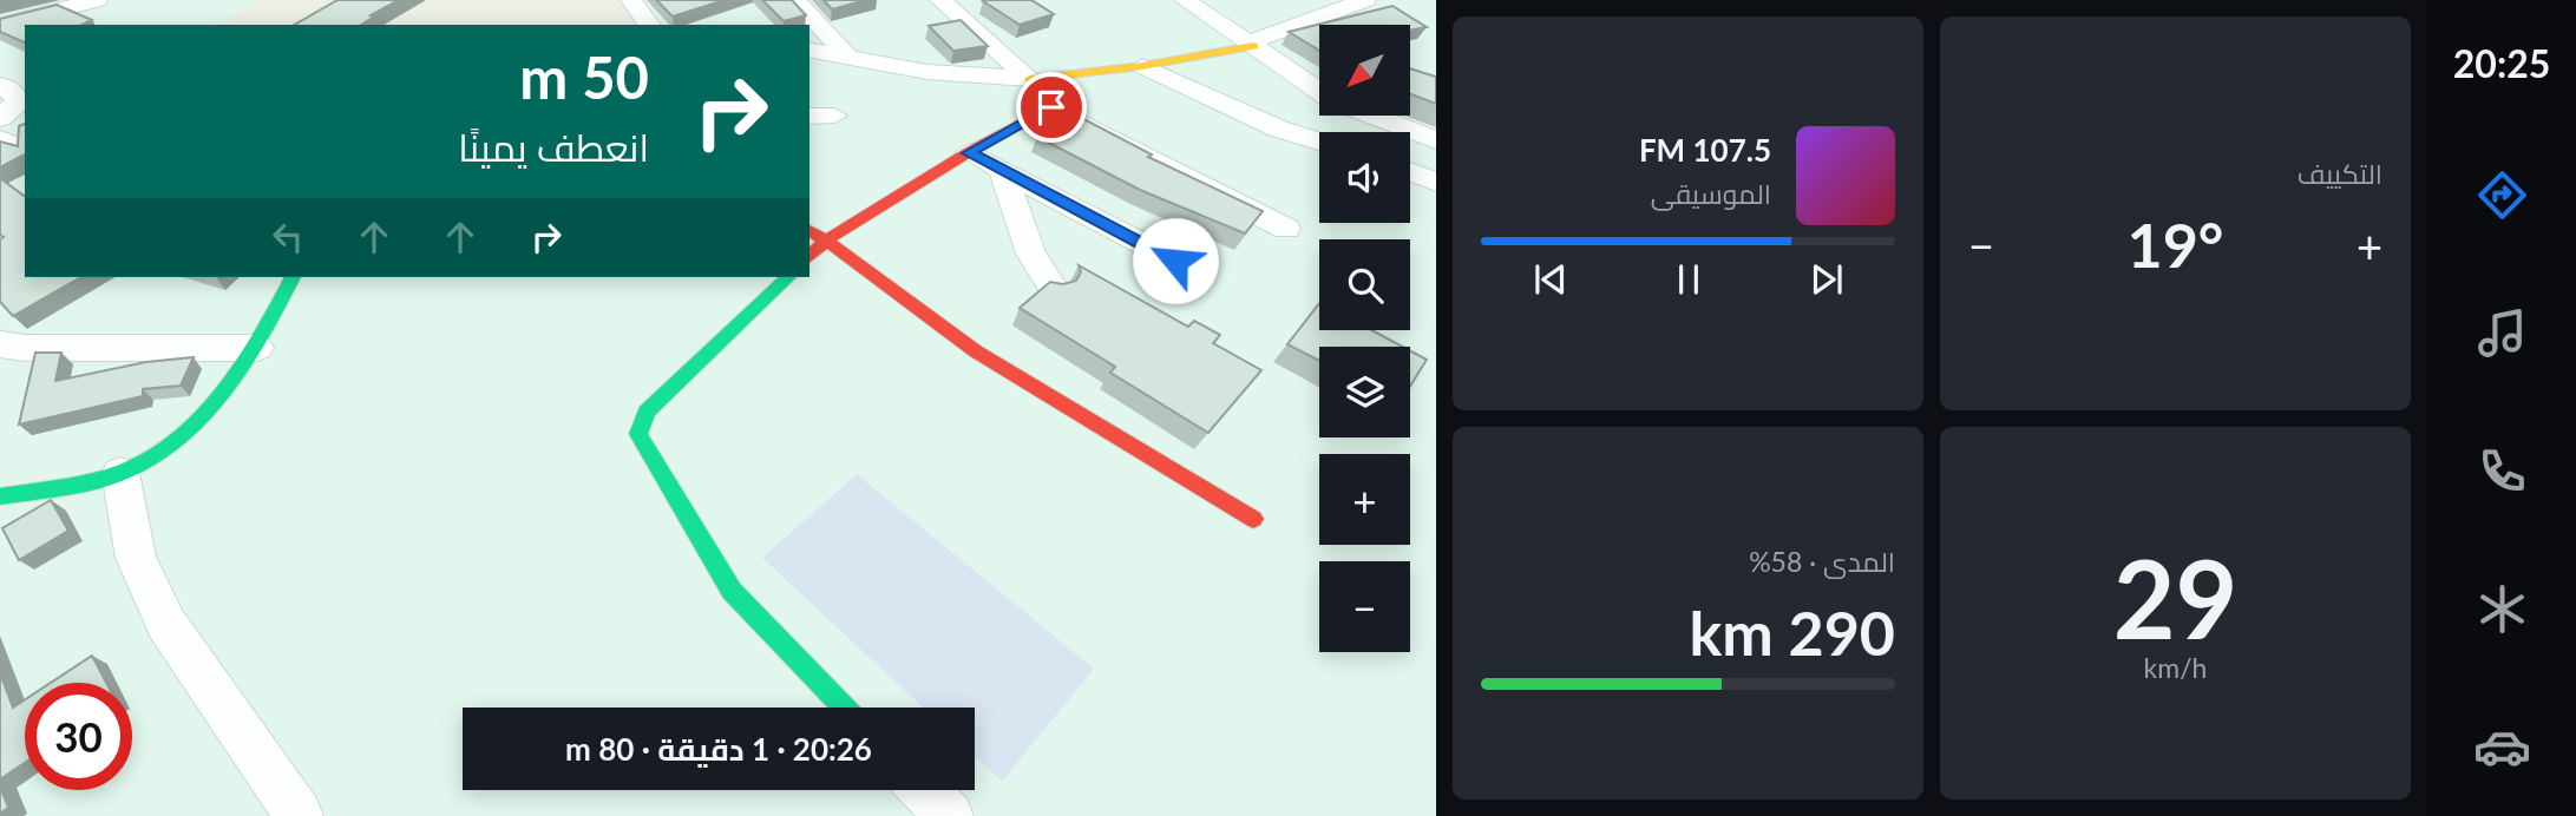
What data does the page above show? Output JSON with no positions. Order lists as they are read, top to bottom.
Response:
{
  "north": "bottom left",
  "page": {
    "tabs": "20:25",
    "tile": [
      "التكييف",
      ["29", "km/h"],
      ["المدى · 58%", "290 km"]
    ],
    "map_buttons": ["+", "−"],
    "turn": ["50 m", "انعطف يمينًا"],
    "song": ["107.5 FM", "الموسيقى"],
    "heat": ["−", "19°", "+"],
    "limit": "30",
    "trip": "20:26 · 1 دقيقة · 80 m"
  }
}
